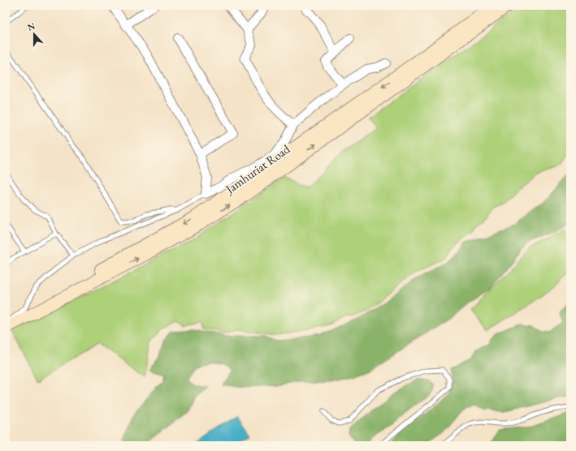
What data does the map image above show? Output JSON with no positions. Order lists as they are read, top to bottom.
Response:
{
  "streets": {
    "main road": ["Jamhuriat Road"]
  },
  "north": "top"
}
